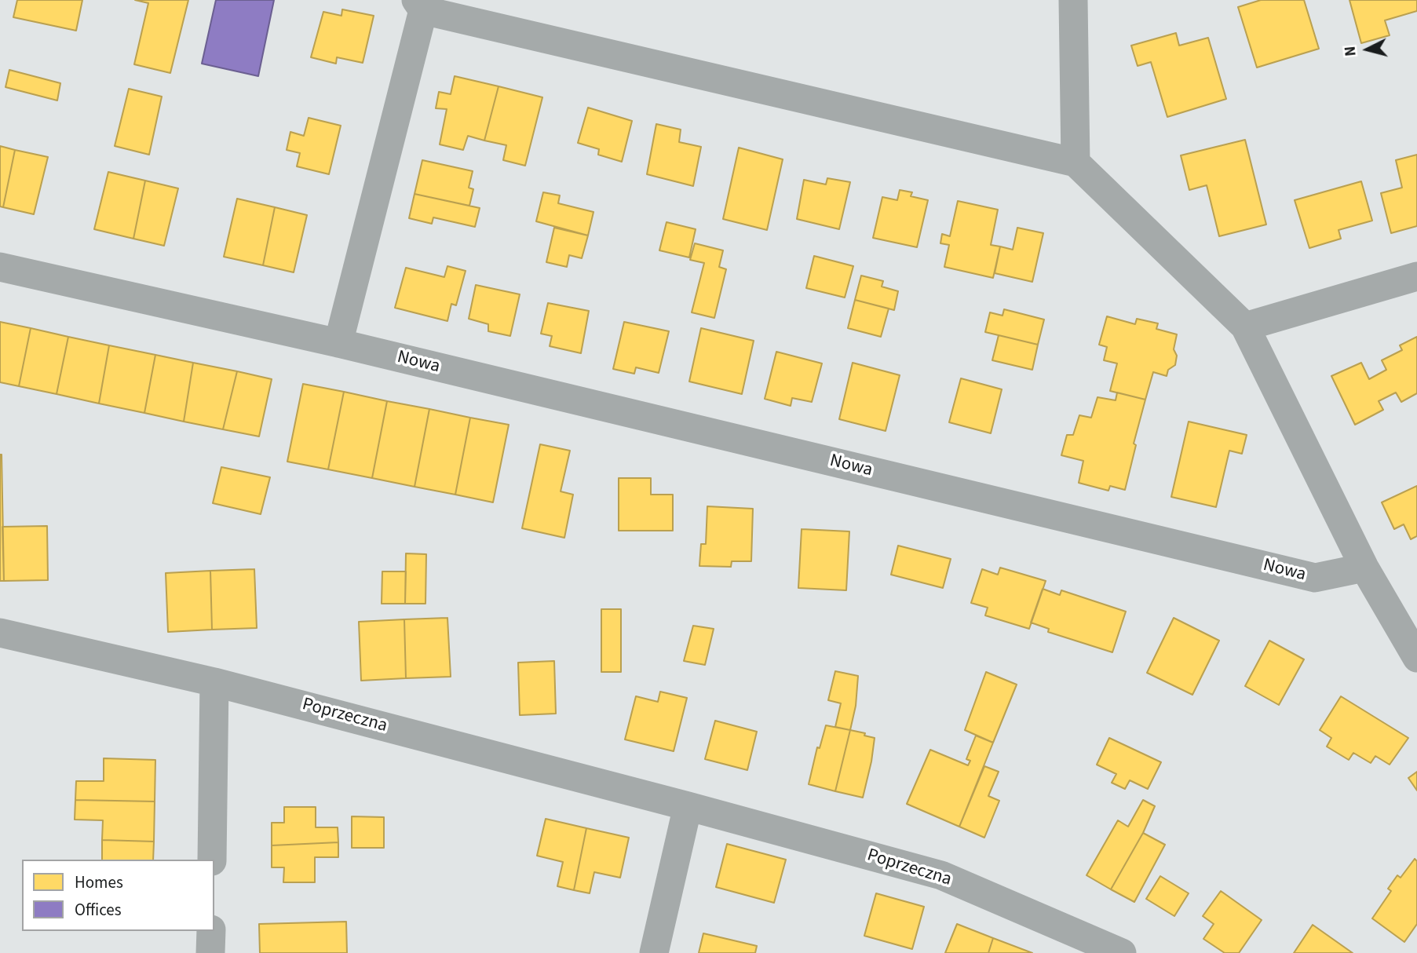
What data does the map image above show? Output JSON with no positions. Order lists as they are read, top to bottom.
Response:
{
  "streets": {
    "street": ["Nowa", "Poprzeczna"]
  },
  "legend": ["Homes", "Offices"],
  "north": "left"
}
